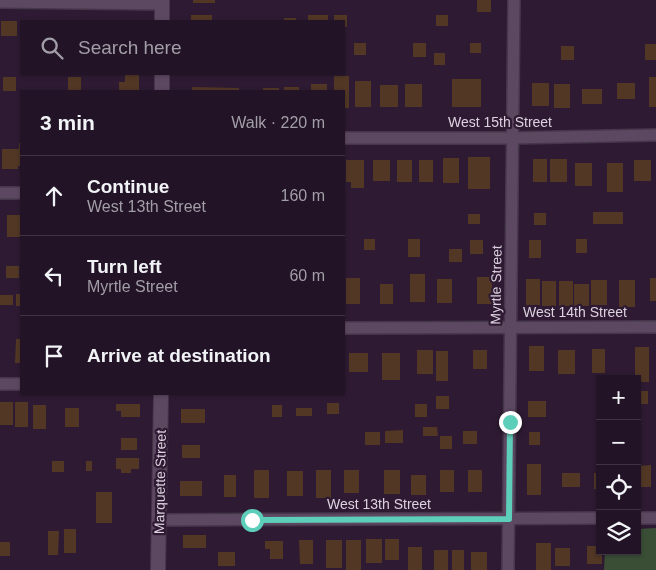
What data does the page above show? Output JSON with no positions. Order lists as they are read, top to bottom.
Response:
{
  "streets": {
    "street": [
      "West 15th Street",
      "Myrtle Street",
      "West 14th Street",
      "Marquette Street",
      "West 13th Street"
    ]
  },
  "crossings": [
    ["West 15th Street", "Myrtle Street"],
    ["Myrtle Street", "West 14th Street"],
    ["Myrtle Street", "West 13th Street"],
    ["Marquette Street", "West 13th Street"]
  ],
  "page": {
    "search": "Search here",
    "heading": ["3 min", "Walk · 220 m"],
    "list": [
      ["Continue", "West 13th Street", "160 m"],
      ["Turn left", "Myrtle Street", "60 m"],
      "Arrive at destination"
    ],
    "map_buttons": ["+", "−"]
  }
}
